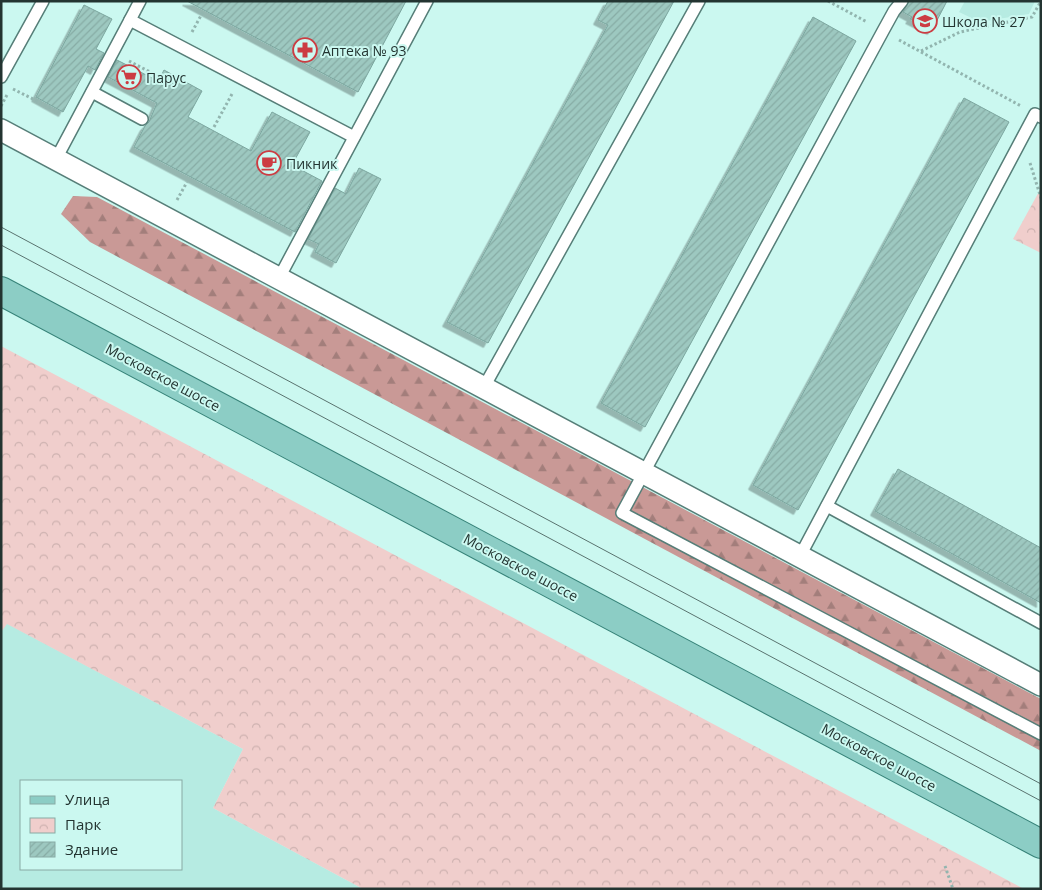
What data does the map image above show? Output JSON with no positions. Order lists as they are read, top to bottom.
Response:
{
  "streets": {
    "main road": ["Московское шоссе"]
  },
  "places": {
    "school or university": ["Школа № 27"],
    "pharmacy": ["Аптека № 93"],
    "supermarket": ["Парус"],
    "cafe": ["Пикник"]
  },
  "legend": ["Улица", "Парк", "Здание"]
}
